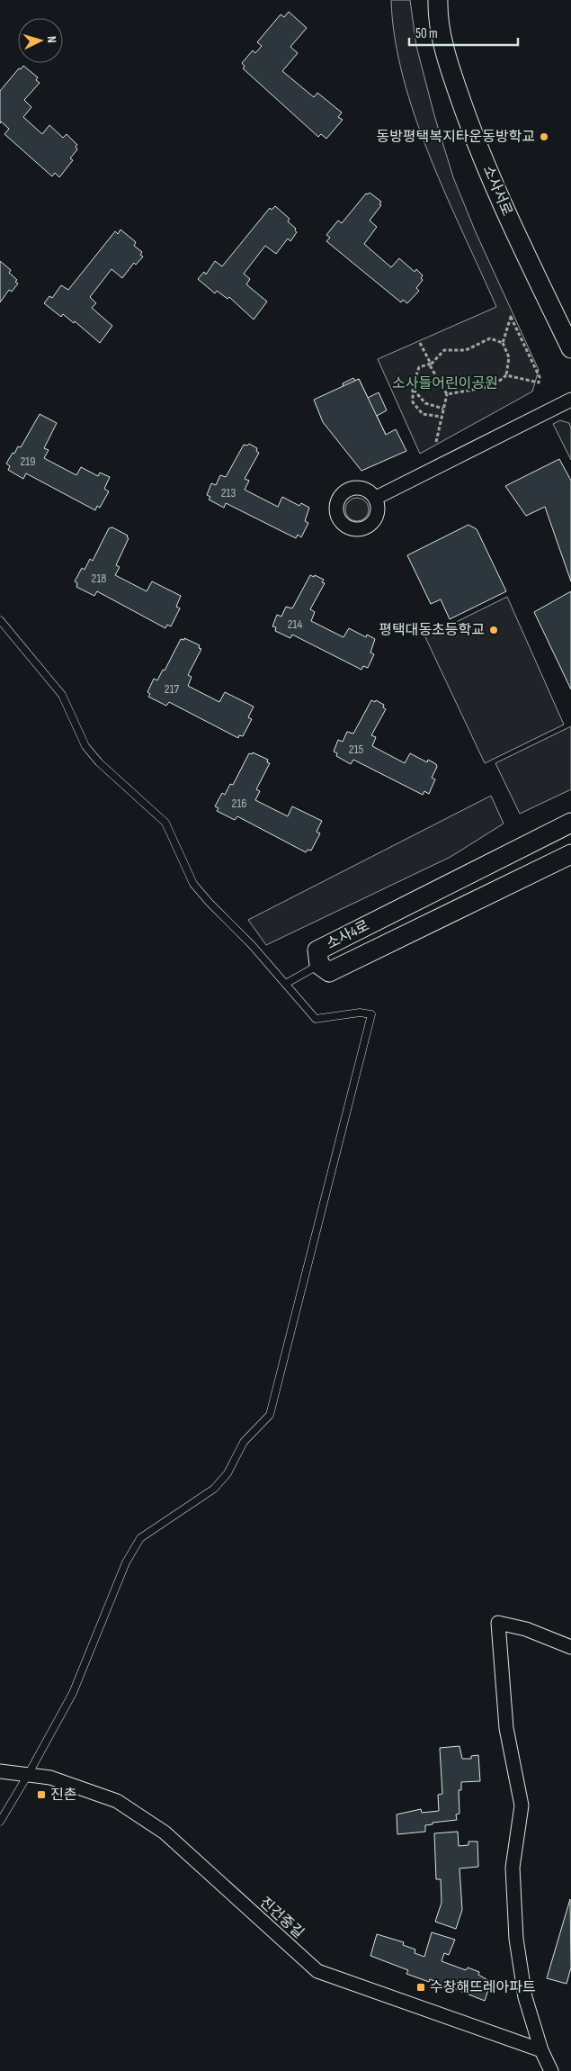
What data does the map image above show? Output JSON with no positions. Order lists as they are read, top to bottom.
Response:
{
  "streets": {
    "main road": ["소사서로", "소사4로"],
    "street": ["진건중길"]
  },
  "parks": ["소사들어린이공원"],
  "places": {
    "other": ["동방평택복지타운동방학교", "평택대동초등학교"],
    "transit": ["진촌", "수창해뜨레아파트"]
  },
  "house_numbers": [
    "219",
    "213",
    "218",
    "214",
    "217",
    "215",
    "216"
  ],
  "scale_bar": "50 m",
  "north": "right"
}
